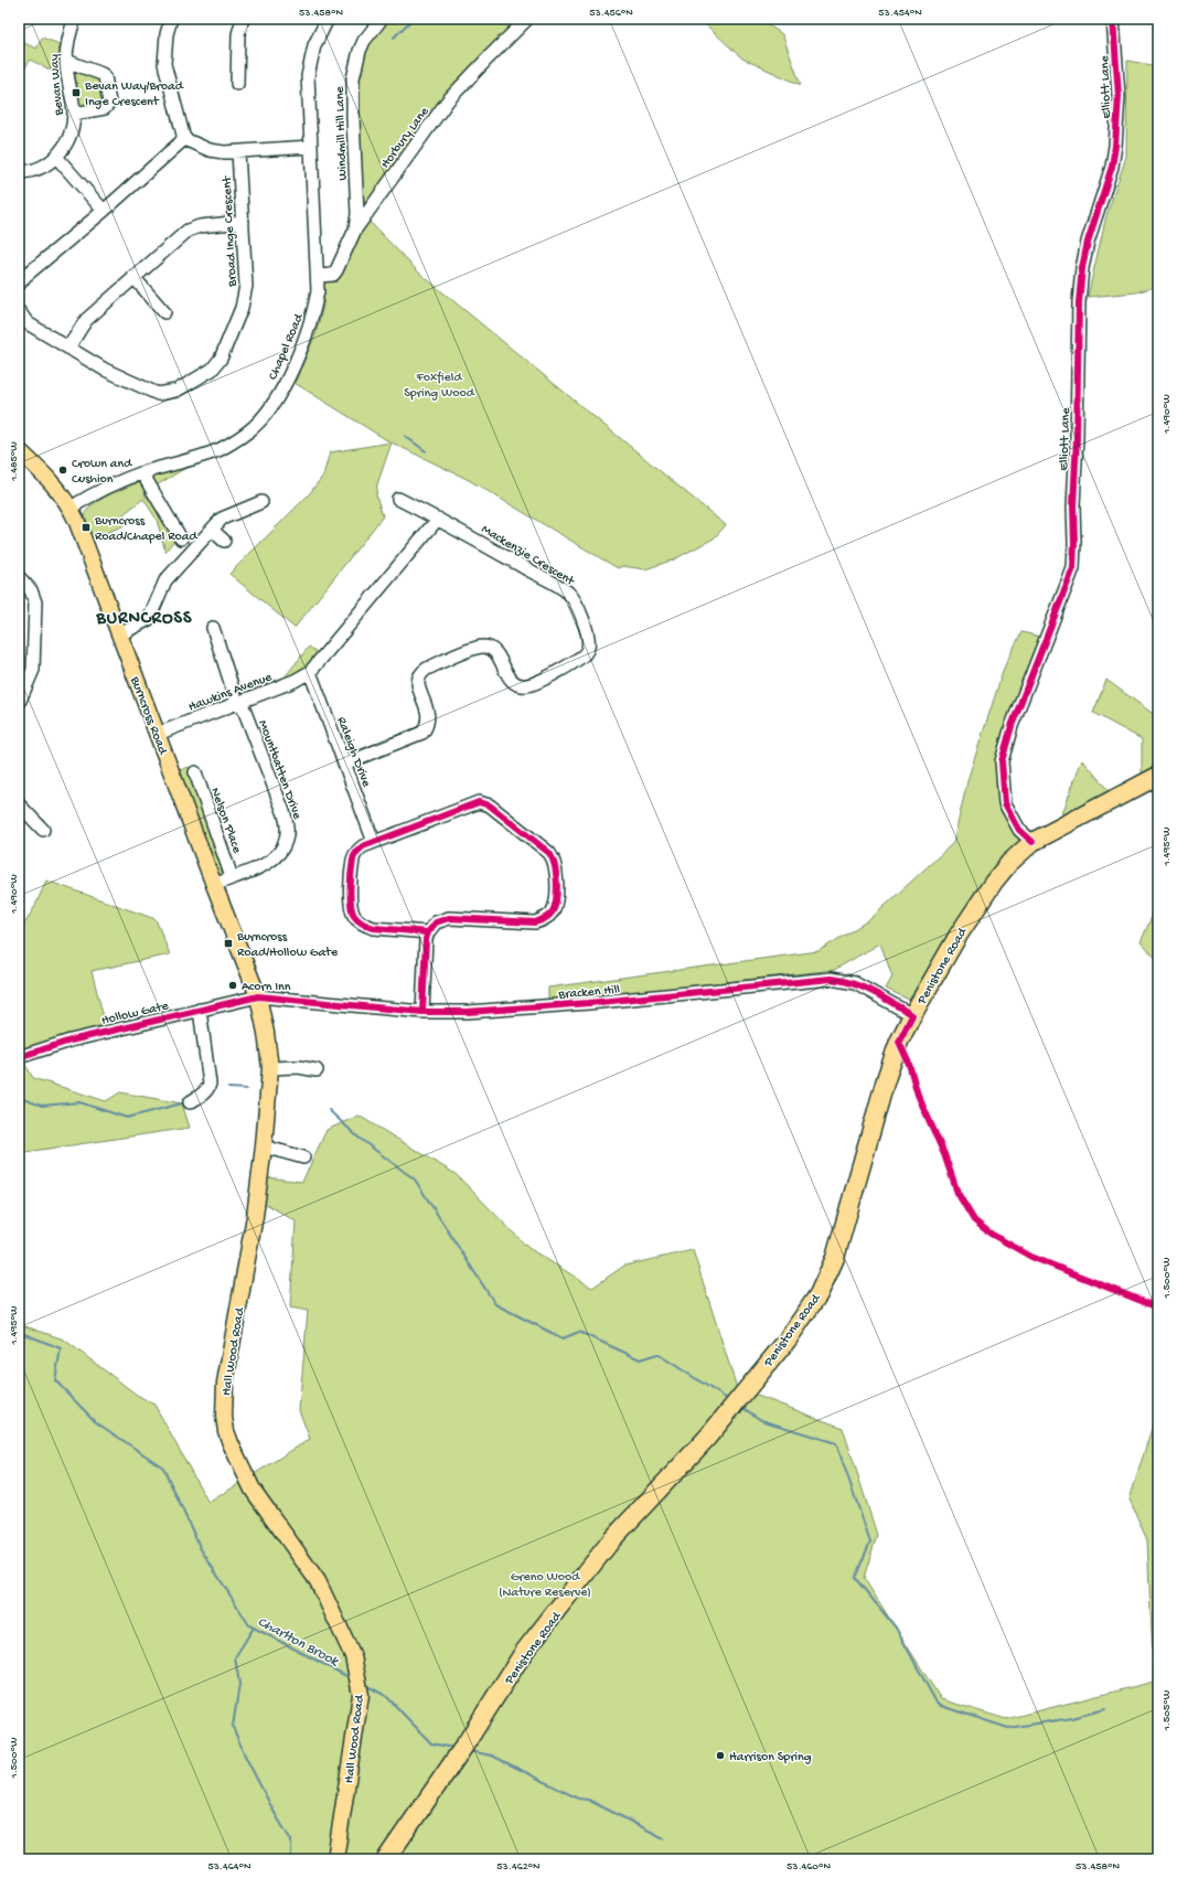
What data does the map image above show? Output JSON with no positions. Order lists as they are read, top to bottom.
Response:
{
  "streets": {
    "highway": ["Penistone Road"],
    "main road": ["Burncross Road", "Hall Wood Road"],
    "street": [
      "Bevan Way",
      "Elliott Lane",
      "Windmill Hill Lane",
      "Horbury Lane",
      "Broad Inge Crescent",
      "Chapel Road",
      "Mackenzie Crescent",
      "Hawkins Avenue",
      "Raleigh Drive",
      "Mountbatten Drive",
      "Nelson Place",
      "Bracken Hill",
      "Hollow Gate"
    ]
  },
  "crossings": [
    ["Elliott Lane", "Penistone Road"],
    ["Windmill Hill Lane", "Horbury Lane"],
    ["Horbury Lane", "Chapel Road"],
    ["Chapel Road", "Burncross Road"],
    ["Mackenzie Crescent", "Raleigh Drive"],
    ["Hawkins Avenue", "Burncross Road"],
    ["Hawkins Avenue", "Raleigh Drive"],
    ["Hawkins Avenue", "Mountbatten Drive"],
    ["Burncross Road", "Mountbatten Drive"],
    ["Burncross Road", "Bracken Hill"],
    ["Burncross Road", "Hollow Gate"],
    ["Burncross Road", "Hall Wood Road"],
    ["Mountbatten Drive", "Nelson Place"],
    ["Penistone Road", "Bracken Hill"],
    ["Bracken Hill", "Hollow Gate"],
    ["Bracken Hill", "Hall Wood Road"],
    ["Hollow Gate", "Hall Wood Road"]
  ],
  "districts": ["BURNCROSS"],
  "water": ["Charlton Brook"],
  "parks": ["Foxfield Spring Wood", "Greno Wood (Nature Reserve)"],
  "places": {
    "transit": ["Bevan Way/Broad Inge Crescent", "Burncross Road/Chapel Road", "Burncross Road/Hollow Gate"],
    "other": ["Crown and Cushion", "Acorn Inn", "Harrison Spring"]
  },
  "coordinates": [
    "53.458°N",
    "53.456°N",
    "53.454°N",
    "1.490°W",
    "1.485°W",
    "1.495°W",
    "1.500°W",
    "1.505°W",
    "53.464°N",
    "53.462°N",
    "53.460°N"
  ]
}
